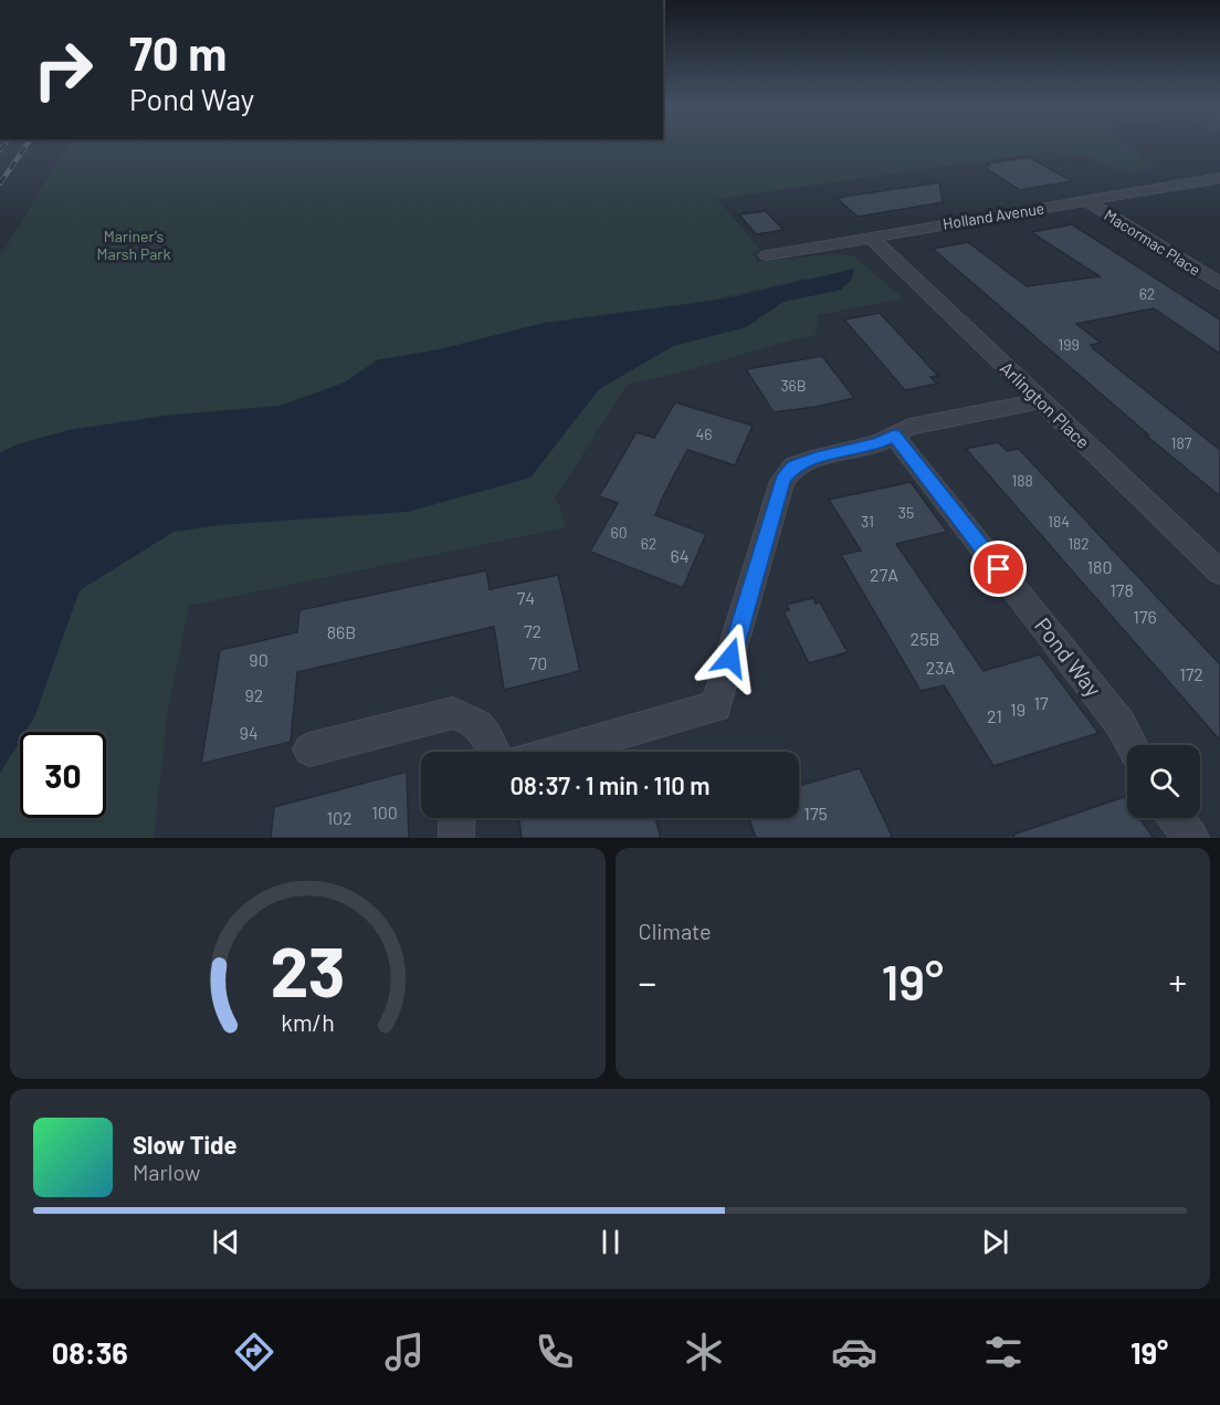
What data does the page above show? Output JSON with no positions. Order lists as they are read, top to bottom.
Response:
{
  "streets": {
    "street": [
      "Holland Avenue",
      "Macormac Place",
      "Arlington Place",
      "Pond Way"
    ]
  },
  "crossings": [
    ["Holland Avenue", "Macormac Place"],
    ["Holland Avenue", "Arlington Place"]
  ],
  "parks": ["Mariner's Marsh Park"],
  "house_numbers": [
    "62",
    "199",
    "36B",
    "46",
    "187",
    "188",
    "35",
    "31",
    "184",
    "60",
    "62",
    "182",
    "64",
    "180",
    "27A",
    "178",
    "74",
    "176",
    "72",
    "86B",
    "25B",
    "90",
    "70",
    "23A",
    "172",
    "92",
    "17",
    "19",
    "21",
    "94",
    "100",
    "175",
    "102"
  ],
  "page": {
    "turn": ["70 m", "Pond Way"],
    "limit": "30",
    "trip": "08:37 · 1 min · 110 m",
    "tile": "Climate",
    "heat": ["−", "19°", "+"],
    "song": ["Slow Tide", "Marlow"],
    "tabs": ["08:36", "19°"],
    "gauge": ["23", "km/h"]
  }
}
